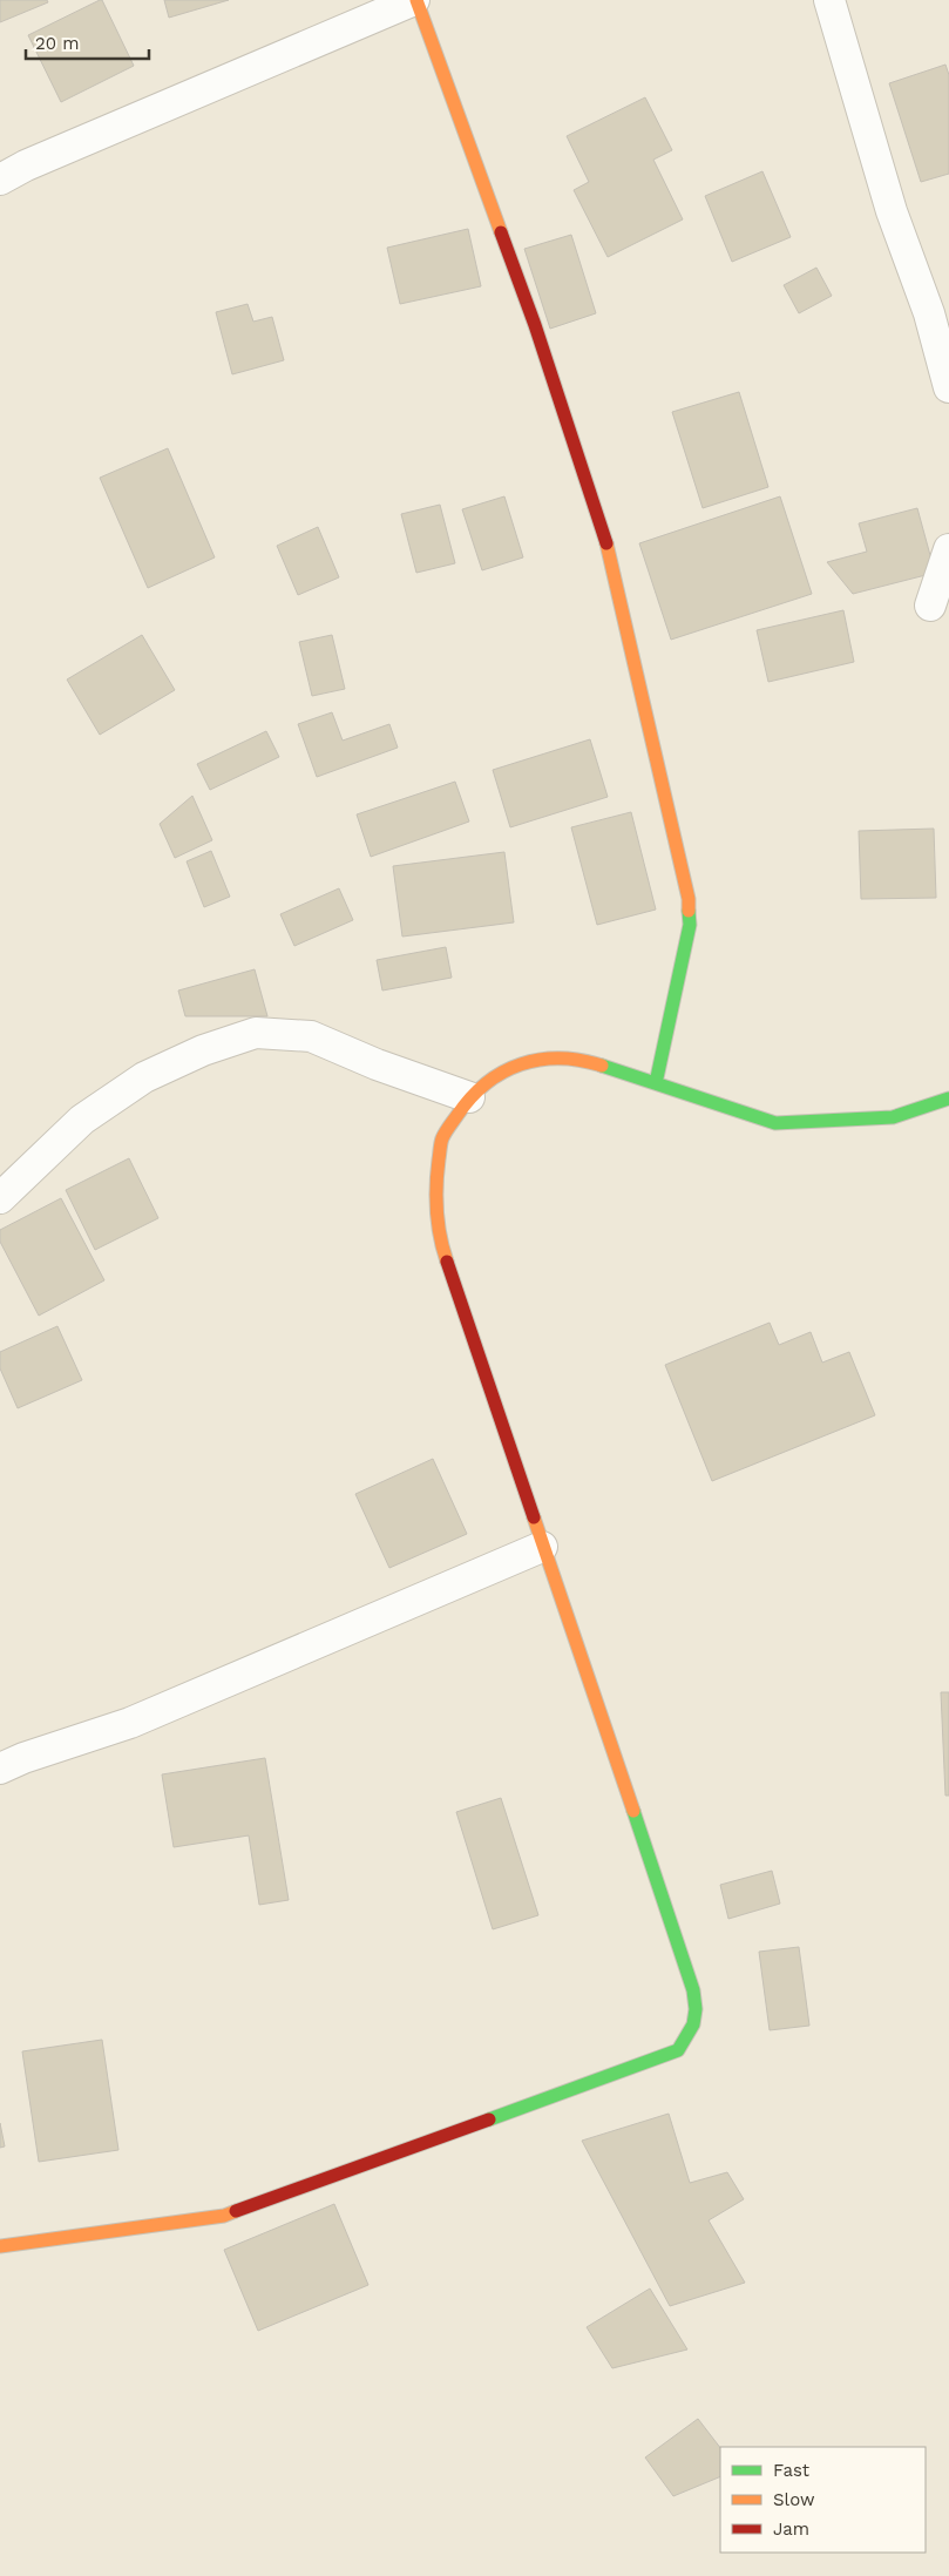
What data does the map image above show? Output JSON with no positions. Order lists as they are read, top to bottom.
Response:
{
  "legend": ["Fast", "Slow", "Jam"],
  "scale_bar": "20 m"
}
